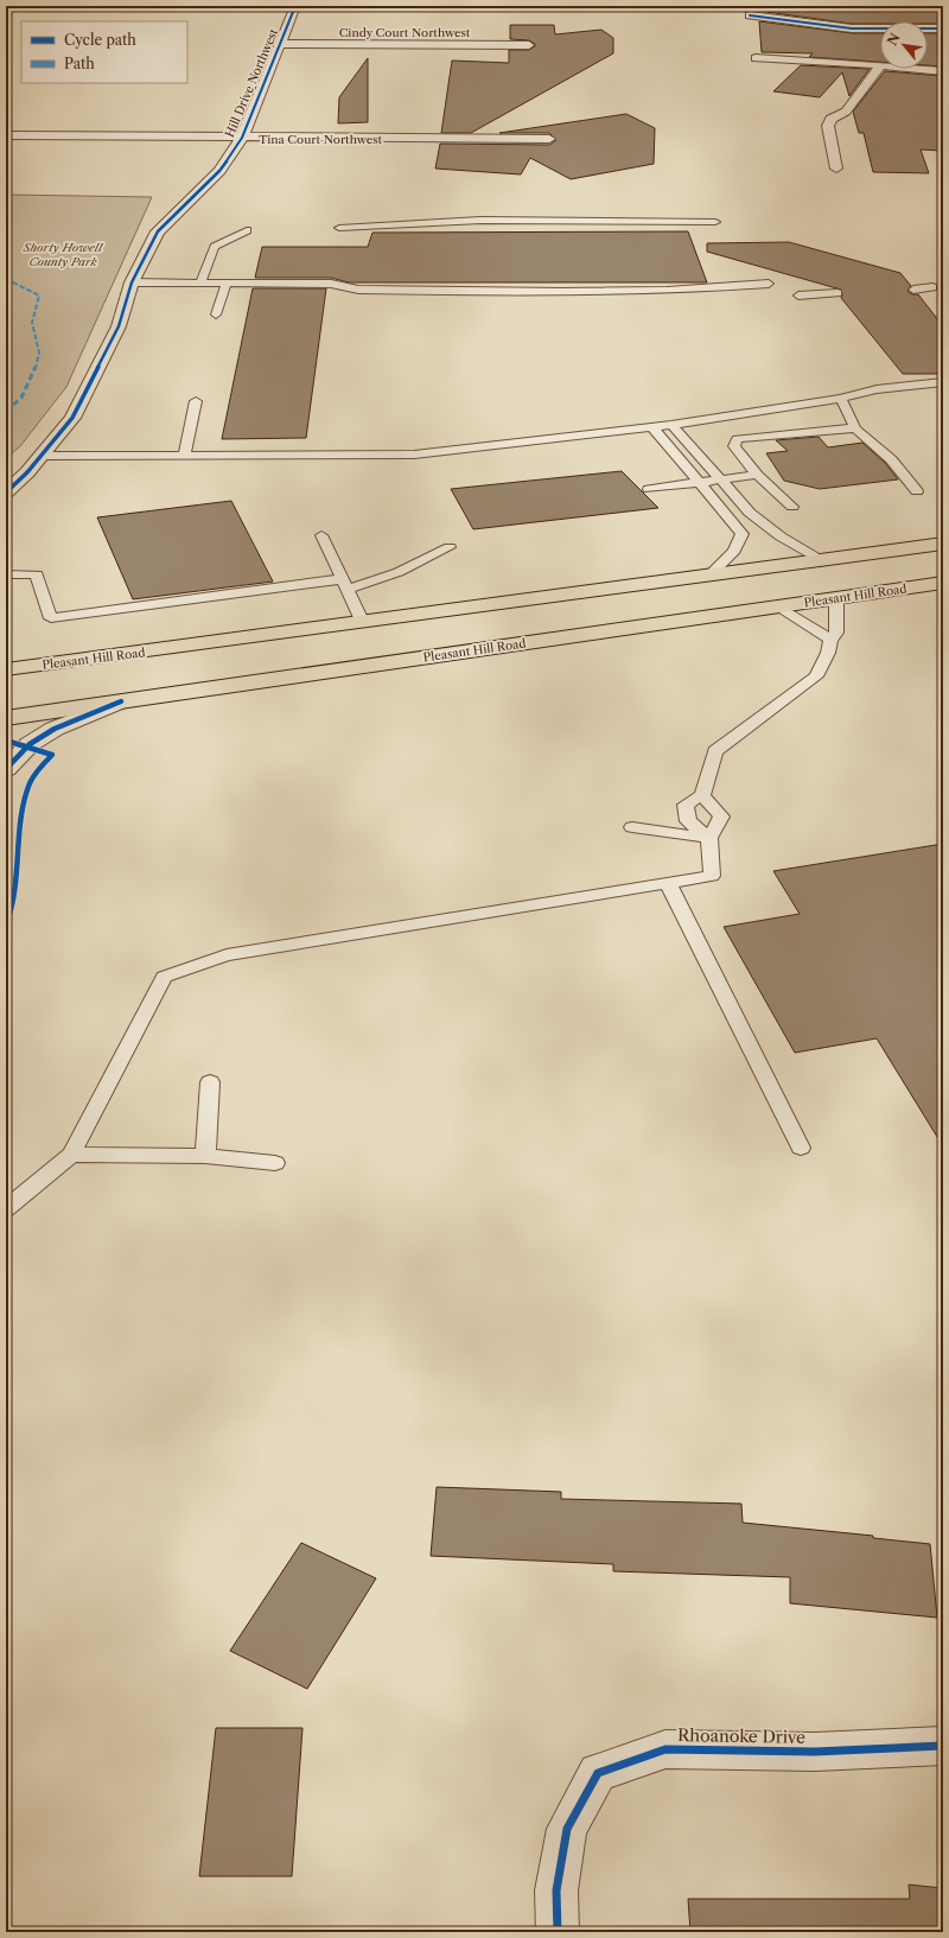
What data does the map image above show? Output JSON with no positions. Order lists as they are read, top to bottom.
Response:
{
  "streets": {
    "highway": ["Pleasant Hill Road"],
    "street": [
      "Cindy Court Northwest",
      "Hill Drive Northwest",
      "Tina Court Northwest",
      "Rhoanoke Drive"
    ]
  },
  "crossings": [
    ["Cindy Court Northwest", "Hill Drive Northwest"],
    ["Hill Drive Northwest", "Tina Court Northwest"]
  ],
  "parks": ["Shorty Howell County Park"],
  "legend": ["Cycle path", "Path"],
  "north": "top left"
}
